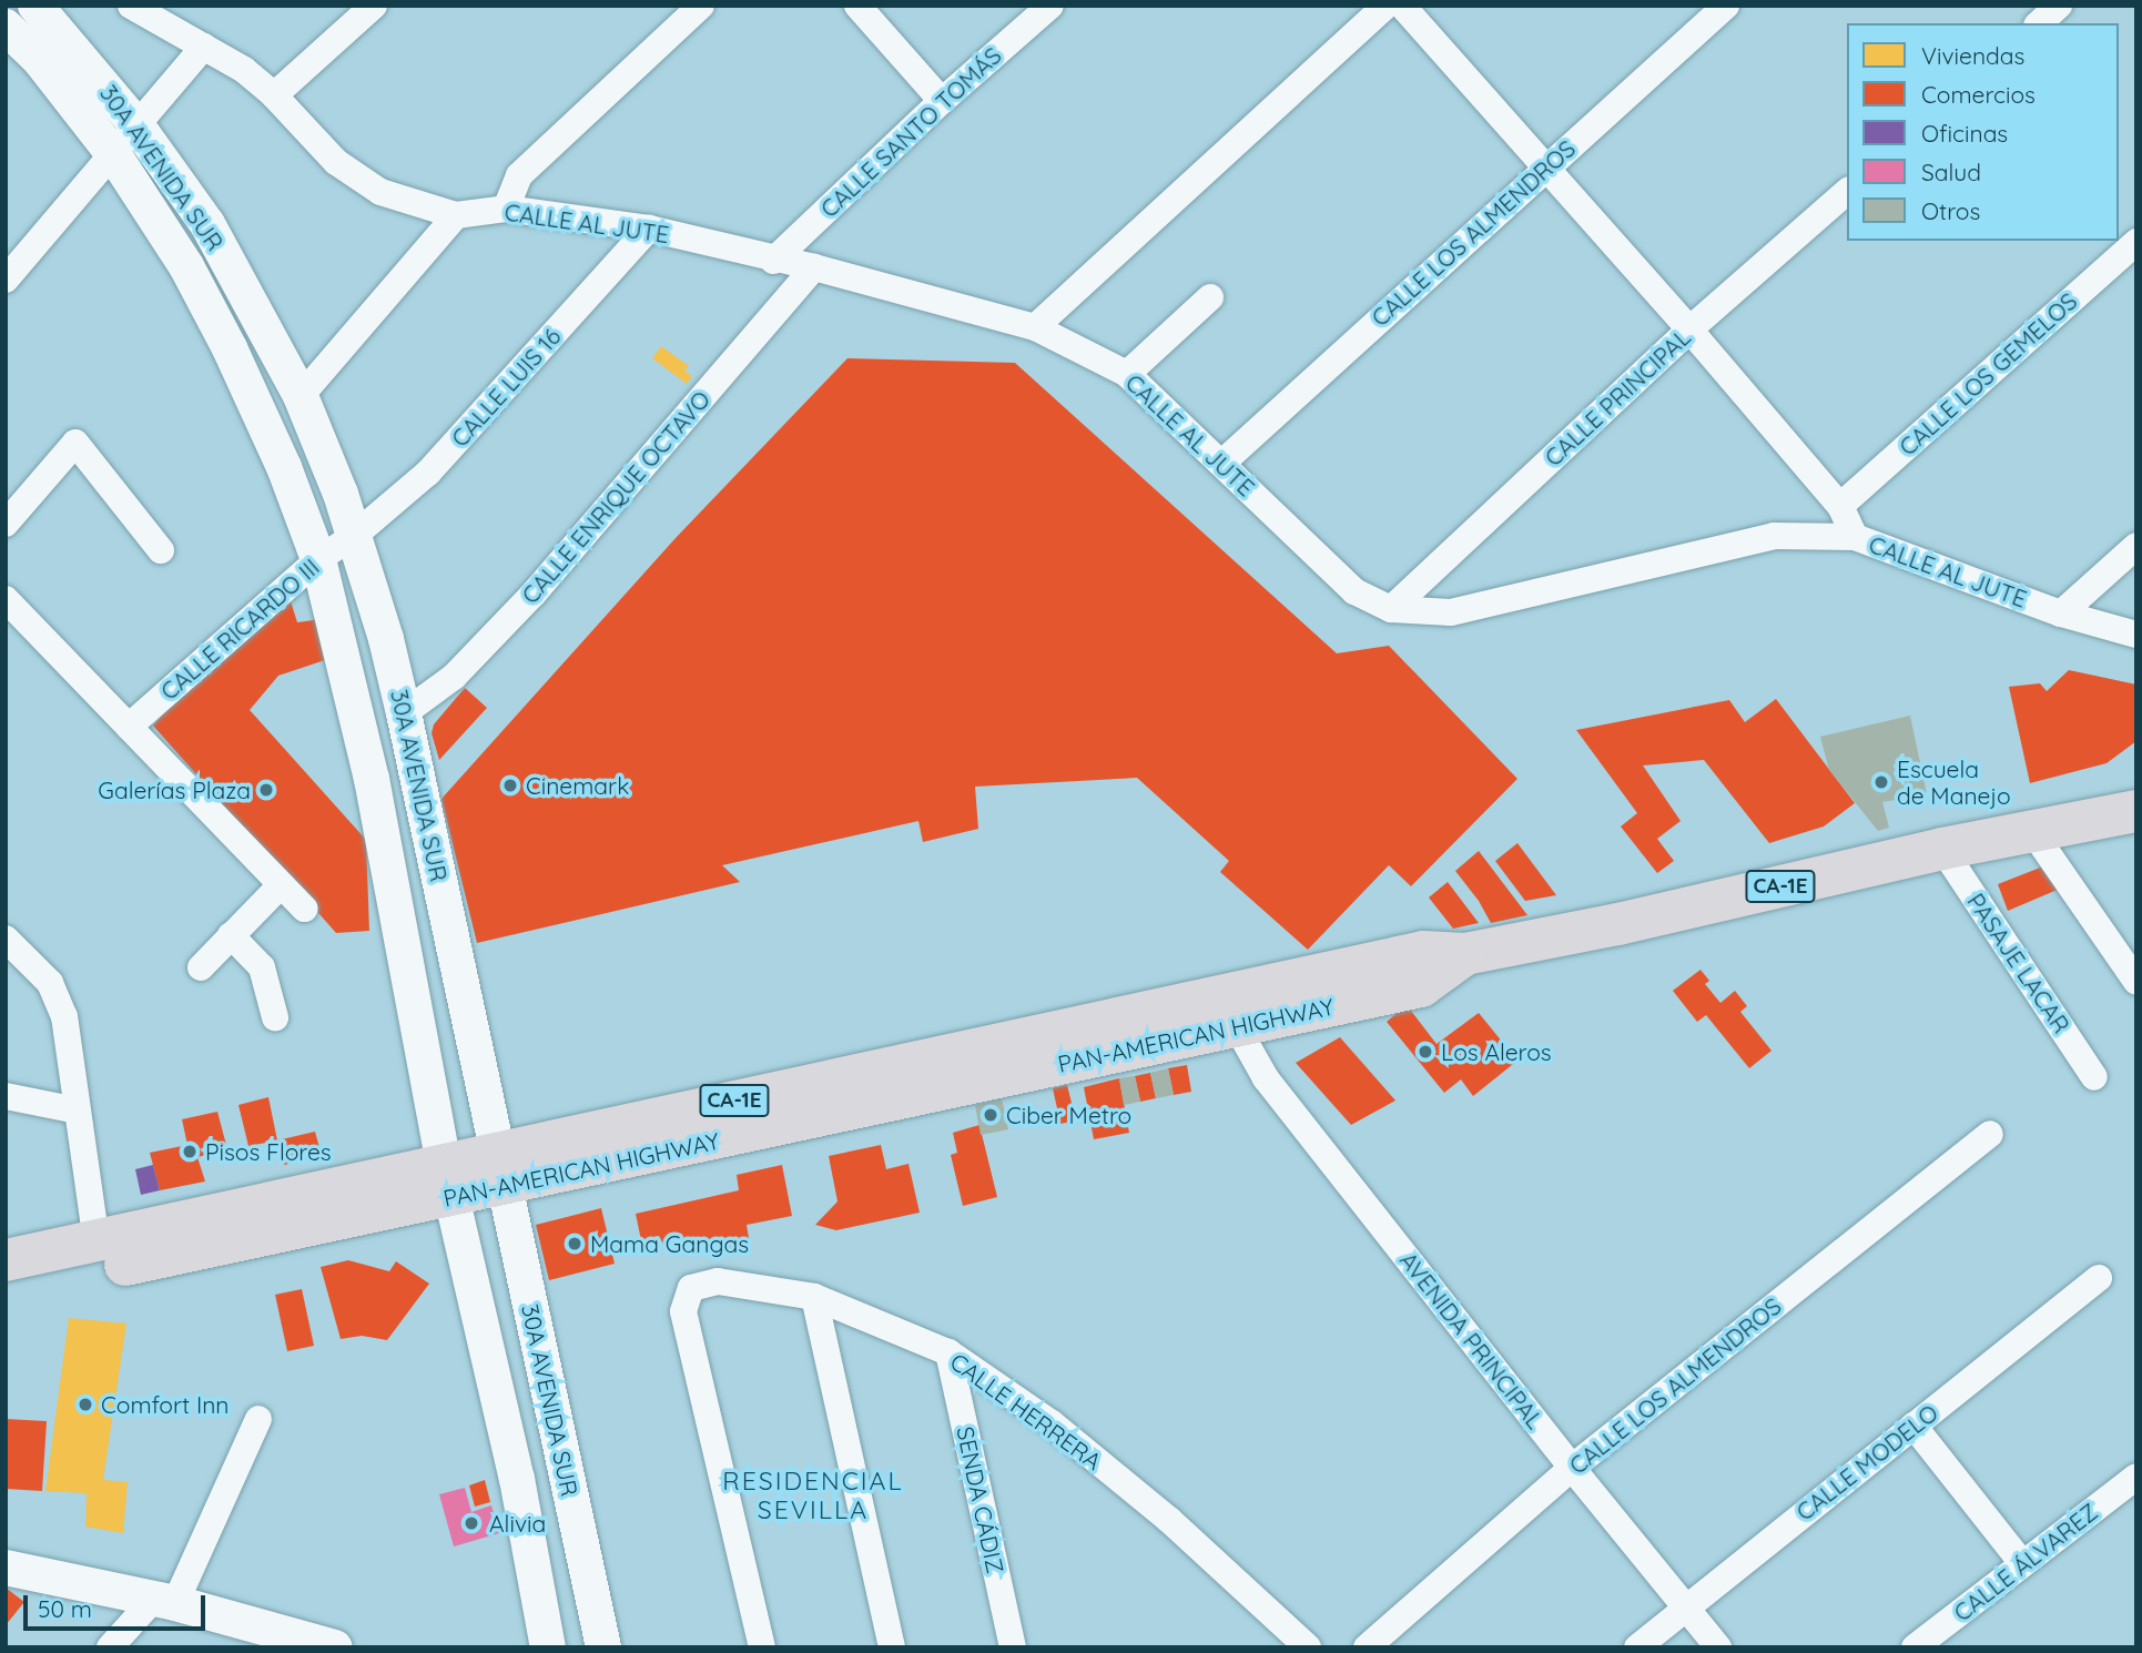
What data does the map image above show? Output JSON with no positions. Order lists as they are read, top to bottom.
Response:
{
  "streets": {
    "highway": ["CA-1E", "PAN-AMERICAN HIGHWAY"],
    "street": [
      "CALLE SANTO TOMÁS",
      "30A AVENIDA SUR",
      "CALLE AL JUTE",
      "CALLE LOS ALMENDROS",
      "CALLE LOS GEMELOS",
      "CALLE LUIS 16",
      "CALLE PRINCIPAL",
      "CALLE ENRIQUE OCTAVO",
      "CALLE RICARDO III",
      "PASAJE LACAR",
      "AVENIDA PRINCIPAL",
      "CALLE HERRERA",
      "CALLE MODELO",
      "SENDA CÁDIZ",
      "CALLE ÁLVAREZ"
    ]
  },
  "crossings": [
    ["CALLE SANTO TOMÁS", "CALLE AL JUTE"],
    ["30A AVENIDA SUR", "CALLE LUIS 16"],
    ["30A AVENIDA SUR", "CALLE ENRIQUE OCTAVO"],
    ["30A AVENIDA SUR", "CALLE RICARDO III"],
    ["30A AVENIDA SUR", "PAN-AMERICAN HIGHWAY"],
    ["CALLE AL JUTE", "CALLE LOS ALMENDROS"],
    ["CALLE AL JUTE", "CALLE LUIS 16"],
    ["CALLE AL JUTE", "CALLE PRINCIPAL"],
    ["CALLE AL JUTE", "CALLE ENRIQUE OCTAVO"],
    ["CALLE LOS ALMENDROS", "AVENIDA PRINCIPAL"],
    ["CALLE LUIS 16", "CALLE RICARDO III"],
    ["PASAJE LACAR", "PAN-AMERICAN HIGHWAY"],
    ["PAN-AMERICAN HIGHWAY", "AVENIDA PRINCIPAL"],
    ["AVENIDA PRINCIPAL", "CALLE MODELO"],
    ["CALLE HERRERA", "SENDA CÁDIZ"]
  ],
  "districts": ["RESIDENCIAL SEVILLA"],
  "places": [
    "Escuela de Manejo",
    "Cinemark",
    "Galerías Plaza",
    "Los Aleros",
    "Ciber Metro",
    "Pisos Flores",
    "Mama Gangas",
    "Comfort Inn",
    "Alivia"
  ],
  "legend": [
    "Viviendas",
    "Comercios",
    "Oficinas",
    "Salud",
    "Otros"
  ],
  "scale_bar": "50 m"
}
